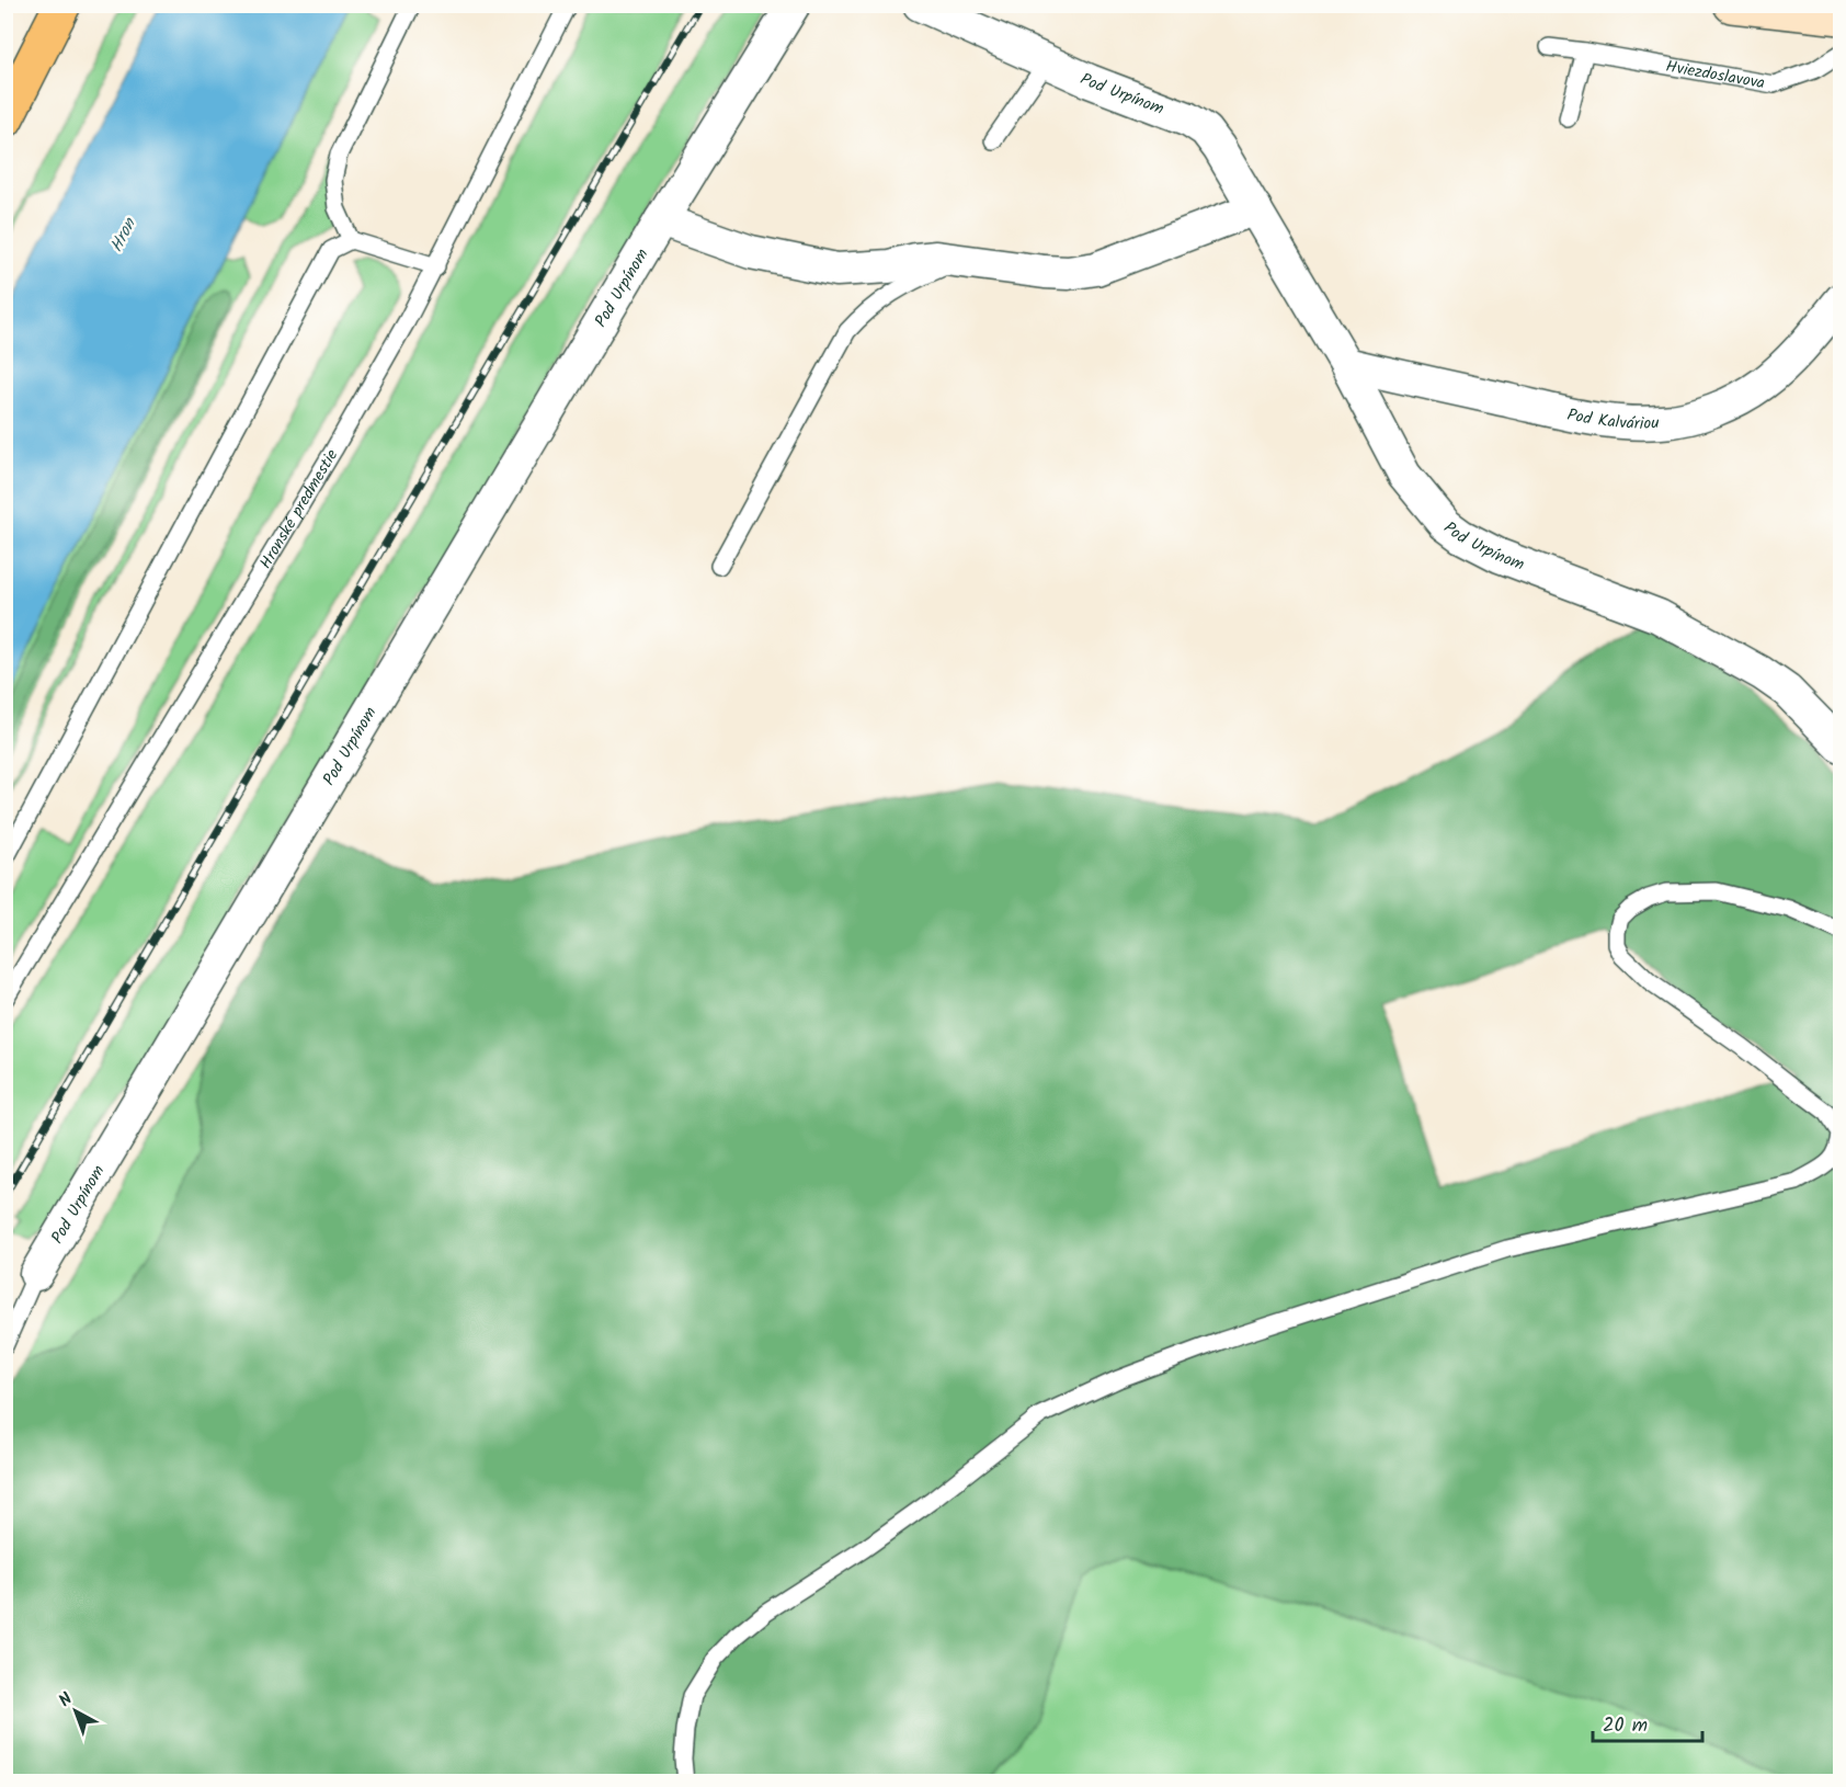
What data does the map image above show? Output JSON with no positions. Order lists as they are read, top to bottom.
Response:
{
  "streets": {
    "street": ["Pod Urpínom", "Pod Kalváriou"],
    "lane": ["Hviezdoslavova", "Hronské predmestie"]
  },
  "crossings": [
    ["Pod Urpínom", "Pod Kalváriou"]
  ],
  "water": ["Hron"],
  "scale_bar": "20 m",
  "north": "top left"
}
